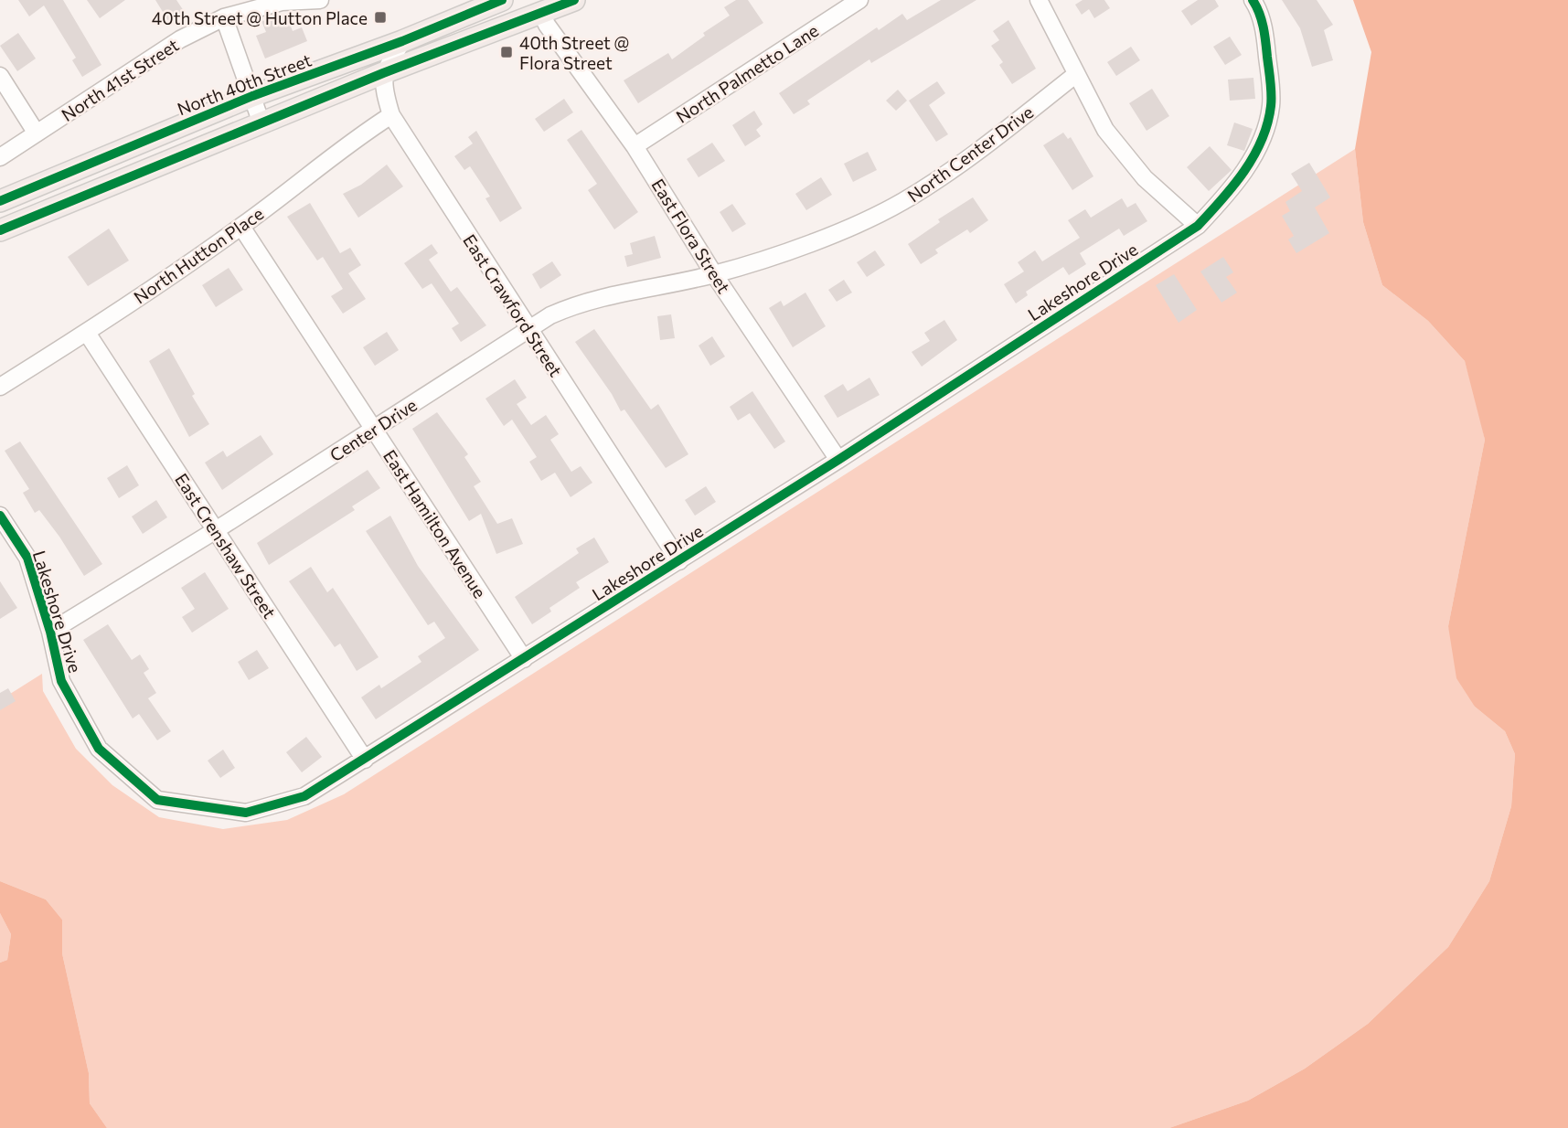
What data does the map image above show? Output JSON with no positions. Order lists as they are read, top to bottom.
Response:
{
  "streets": {
    "main road": ["North 40th Street"],
    "street": [
      "North Palmetto Lane",
      "North 41st Street",
      "North Center Drive",
      "East Flora Street",
      "North Hutton Place",
      "Lakeshore Drive",
      "East Crawford Street",
      "Center Drive",
      "East Hamilton Avenue",
      "East Crenshaw Street"
    ]
  },
  "crossings": [
    ["North Palmetto Lane", "East Flora Street"],
    ["North Center Drive", "East Flora Street"],
    ["North Center Drive", "Center Drive"],
    ["East Flora Street", "Lakeshore Drive"],
    ["East Flora Street", "Center Drive"],
    ["North Hutton Place", "East Crawford Street"],
    ["North Hutton Place", "East Hamilton Avenue"],
    ["North Hutton Place", "East Crenshaw Street"],
    ["Lakeshore Drive", "East Crawford Street"],
    ["Lakeshore Drive", "Center Drive"],
    ["Lakeshore Drive", "East Hamilton Avenue"],
    ["Lakeshore Drive", "East Crenshaw Street"],
    ["East Crawford Street", "Center Drive"],
    ["Center Drive", "East Hamilton Avenue"],
    ["Center Drive", "East Crenshaw Street"]
  ],
  "places": {
    "transit": ["40th Street @ Hutton Place", "40th Street @ Flora Street"]
  }
}
